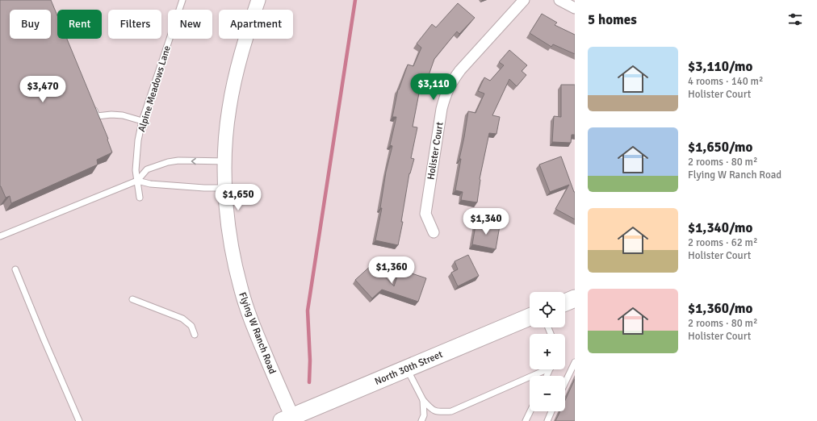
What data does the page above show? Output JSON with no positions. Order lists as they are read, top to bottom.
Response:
{
  "streets": {
    "main road": ["North 30th Street"],
    "street": ["Holister Court", "Flying W Ranch Road"],
    "lane": ["Alpine Meadows Lane"]
  },
  "crossings": [
    ["Flying W Ranch Road", "North 30th Street"]
  ],
  "page": {
    "heading": "5 homes",
    "chip": [
      "Buy",
      "Rent",
      "Filters",
      "New",
      "Apartment"
    ],
    "list": [
      {
        "name": "$3,110/mo",
        "note": "4 rooms · 140 m² · Holister Court"
      },
      {
        "name": "$1,650/mo",
        "note": "2 rooms · 80 m² · Flying W Ranch Road"
      },
      {
        "name": "$1,340/mo",
        "note": "2 rooms · 62 m² · Holister Court"
      },
      {
        "name": "$1,360/mo",
        "note": "2 rooms · 80 m² · Holister Court"
      }
    ],
    "price": [
      "$3,110",
      "$3,470",
      "$1,650",
      "$1,340",
      "$1,360"
    ],
    "map_buttons": ["+", "−"]
  }
}
